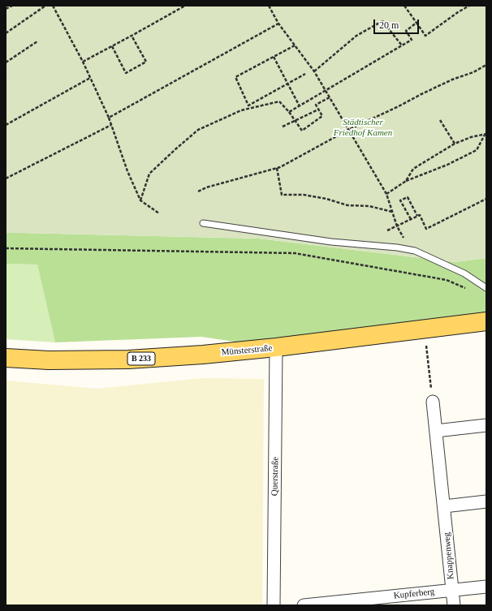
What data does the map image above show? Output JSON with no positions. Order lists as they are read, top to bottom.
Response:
{
  "streets": {
    "main road": ["Münsterstraße", "B 233"],
    "street": ["Querstraße", "Knappenweg", "Kupferberg"]
  },
  "crossings": [
    ["Münsterstraße", "Querstraße"],
    ["Knappenweg", "Kupferberg"]
  ],
  "parks": ["Städtischer Friedhof Kamen"],
  "scale_bar": "20 m"
}
